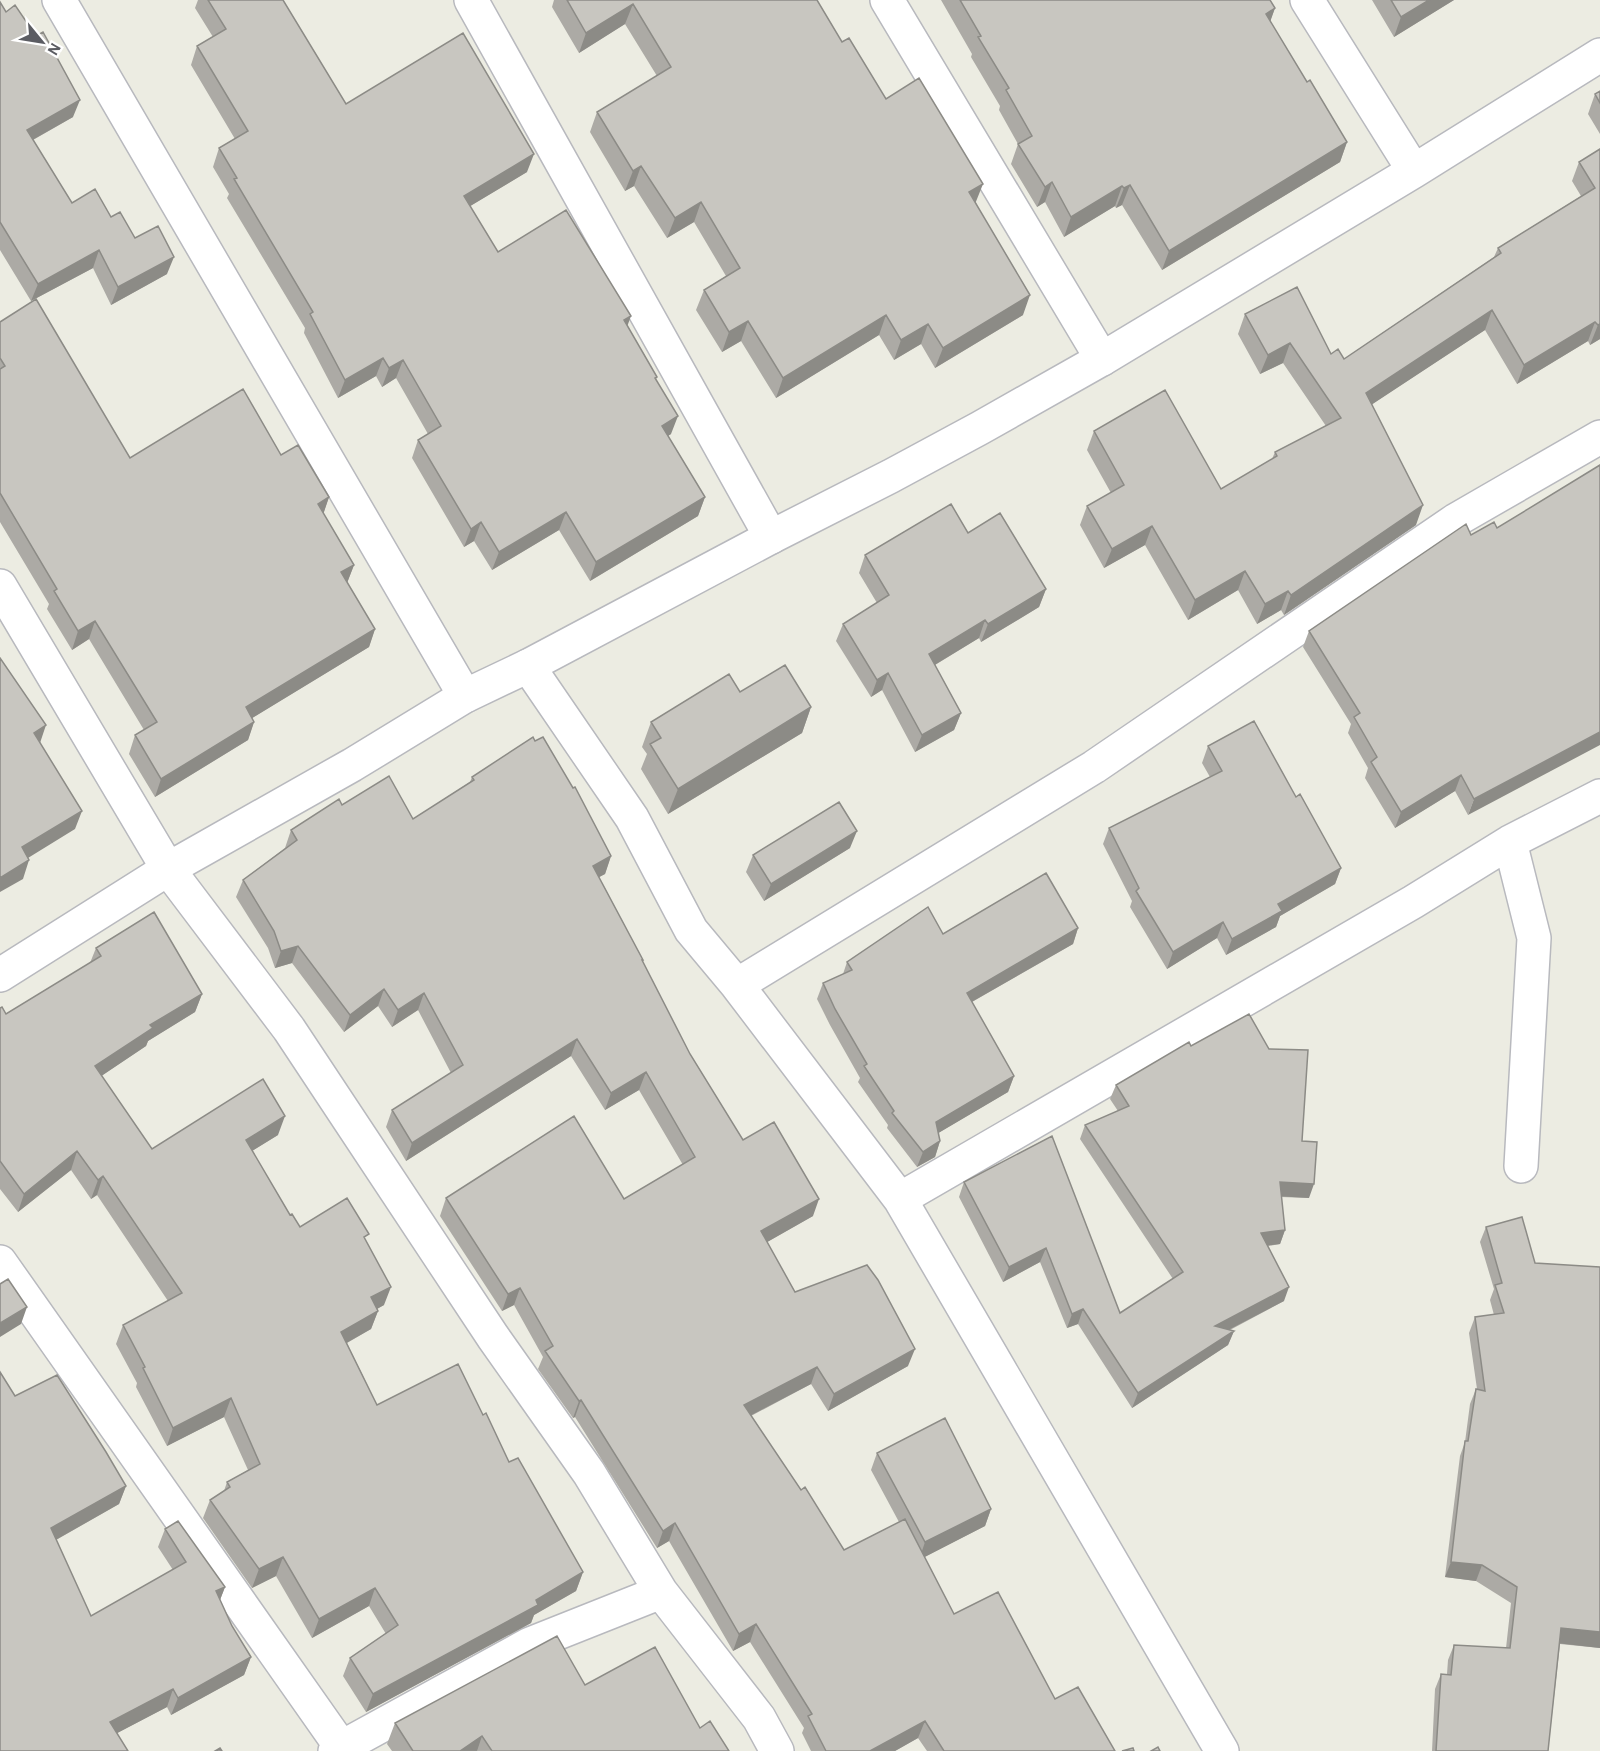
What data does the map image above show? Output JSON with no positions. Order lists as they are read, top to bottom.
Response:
{
  "north": "bottom right"
}
